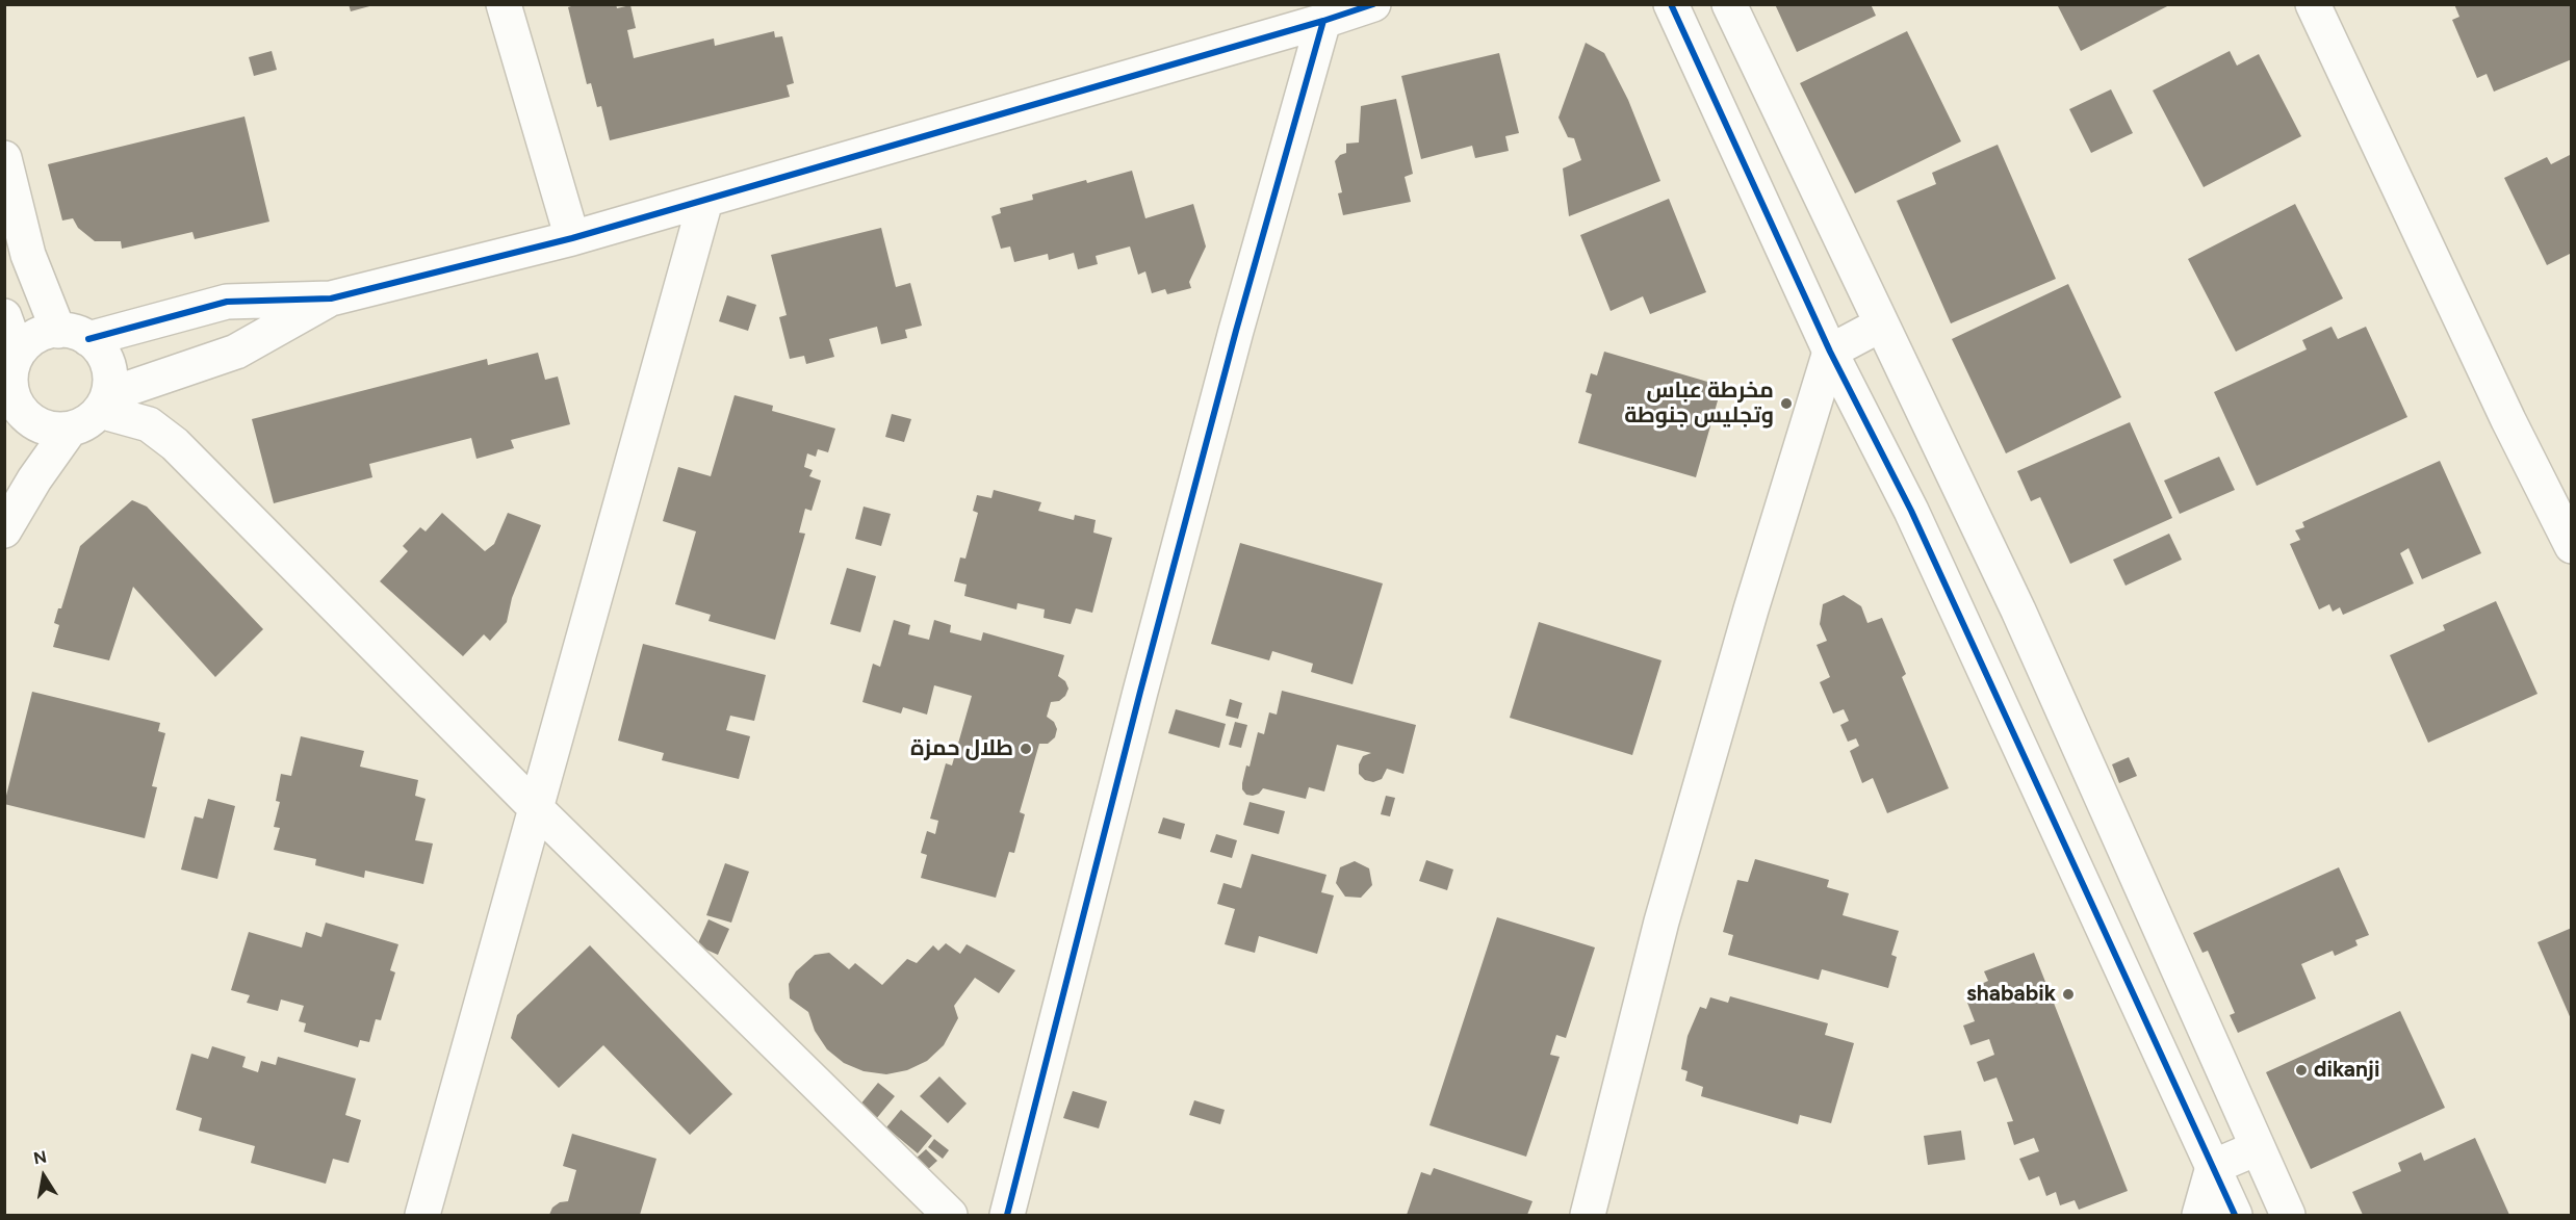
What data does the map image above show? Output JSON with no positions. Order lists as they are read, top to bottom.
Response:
{
  "places": [
    "مخرطة عباس وتجليس جنوطة",
    "طلال حمزة",
    "shababik",
    "dikanji"
  ],
  "north": "top"
}
